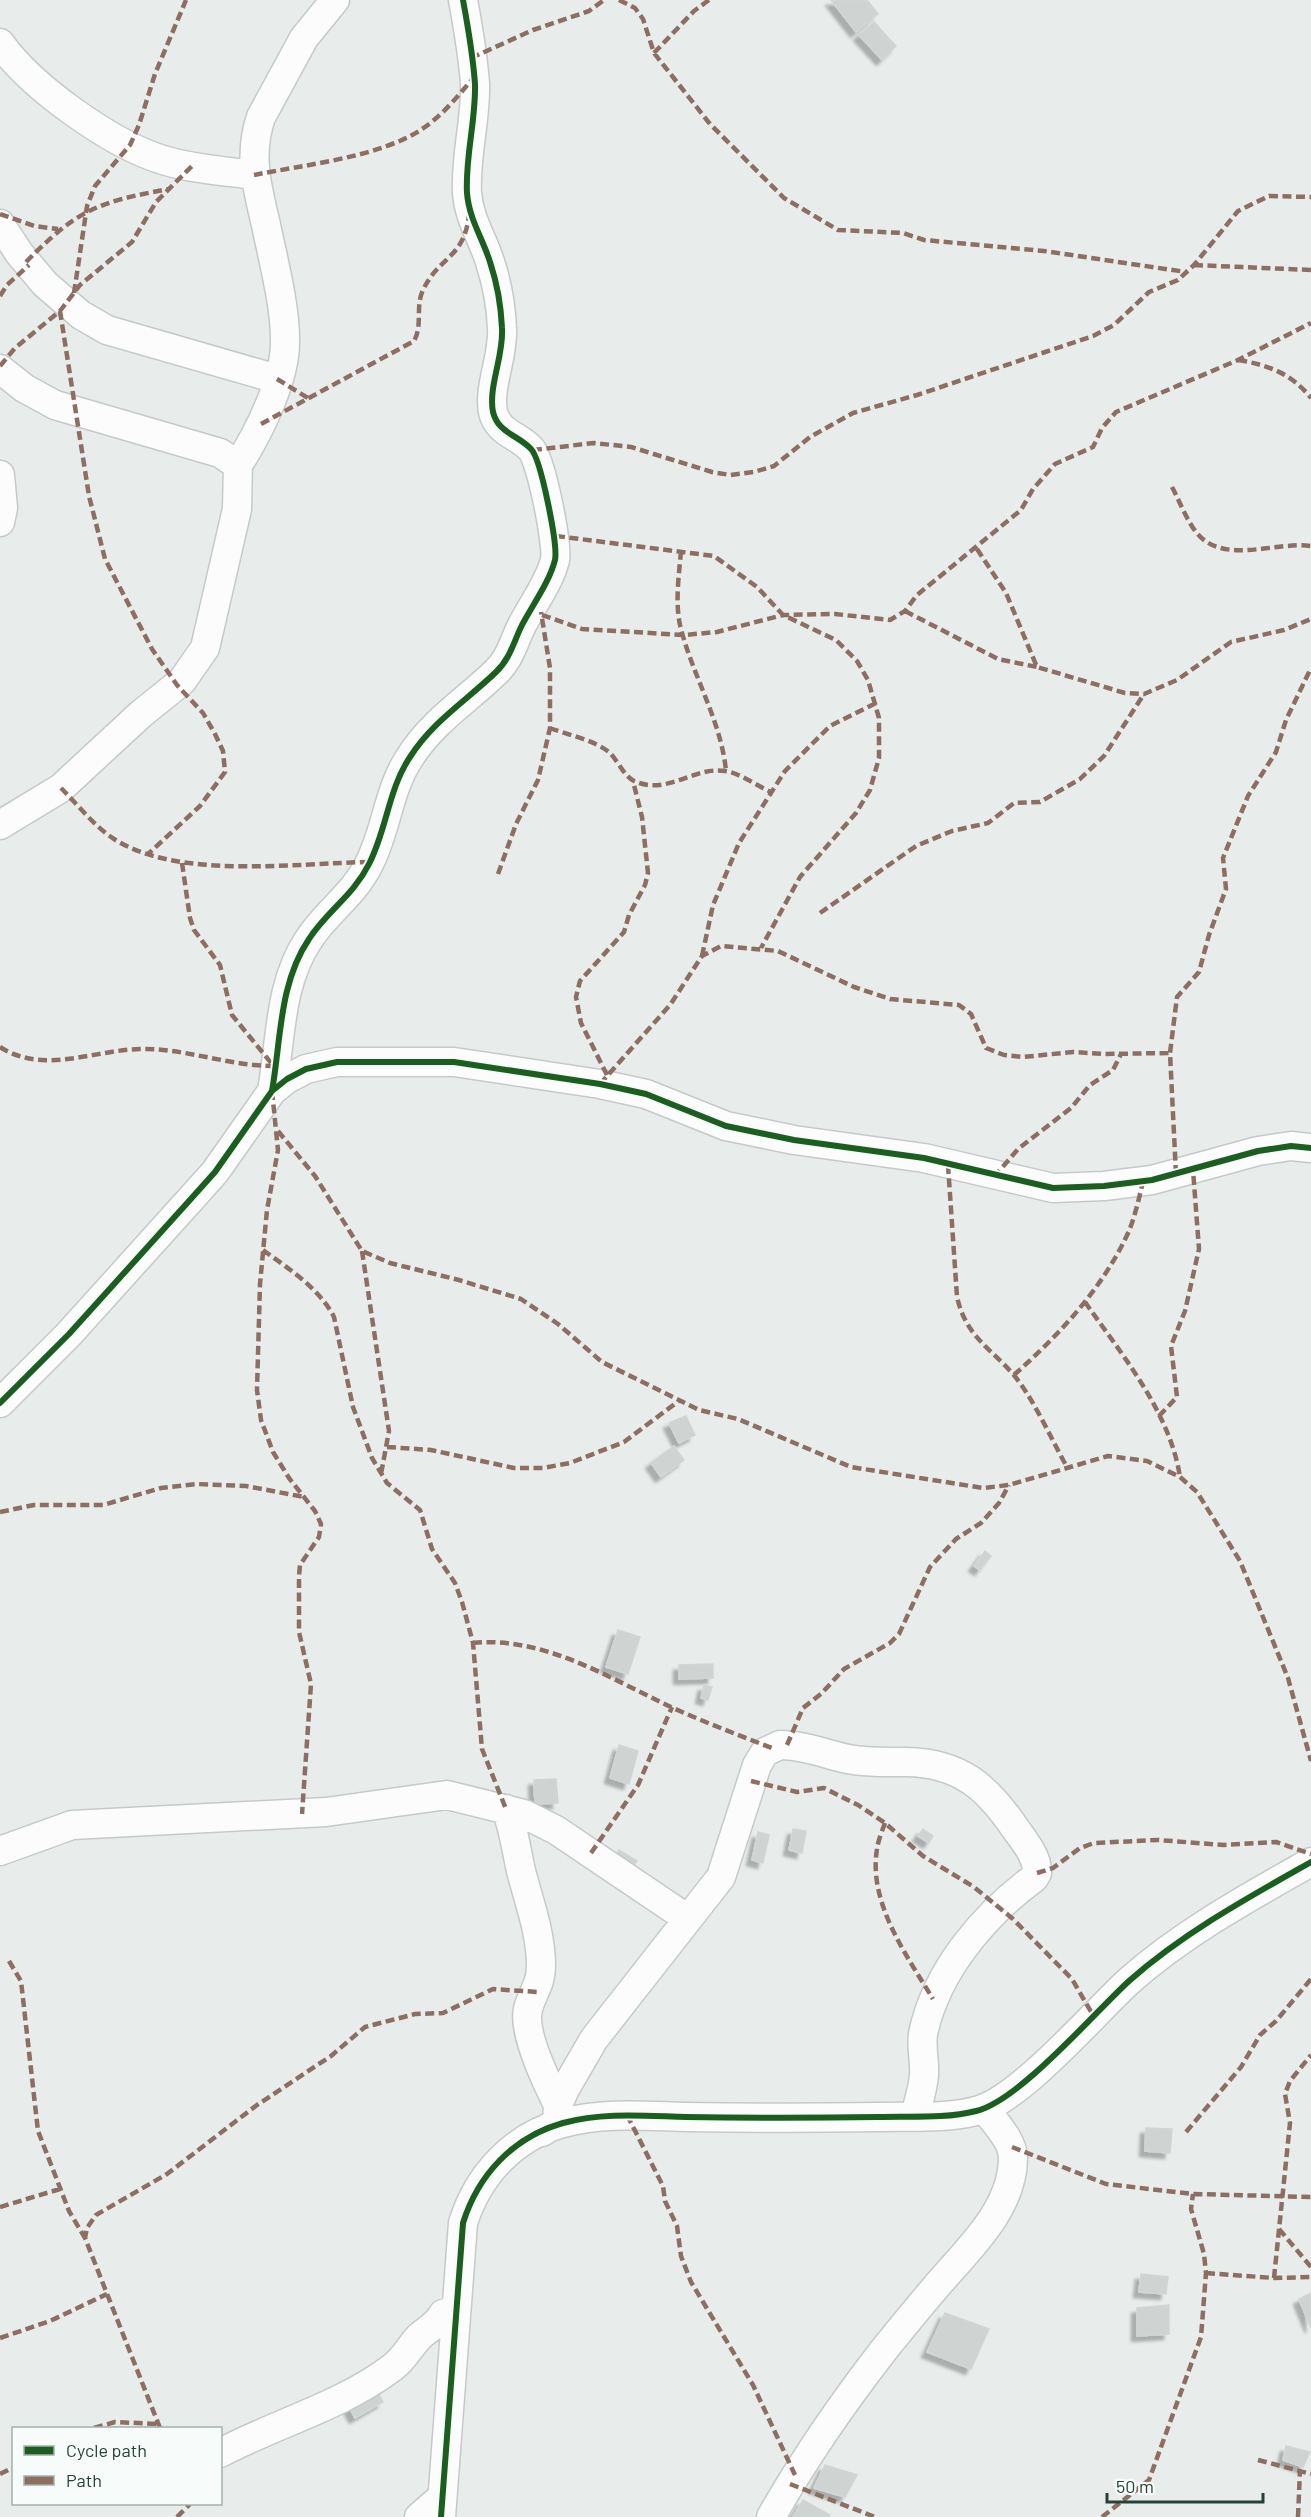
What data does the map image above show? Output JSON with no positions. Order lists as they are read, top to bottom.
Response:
{
  "legend": ["Cycle path", "Path"],
  "scale_bar": "50 m"
}
